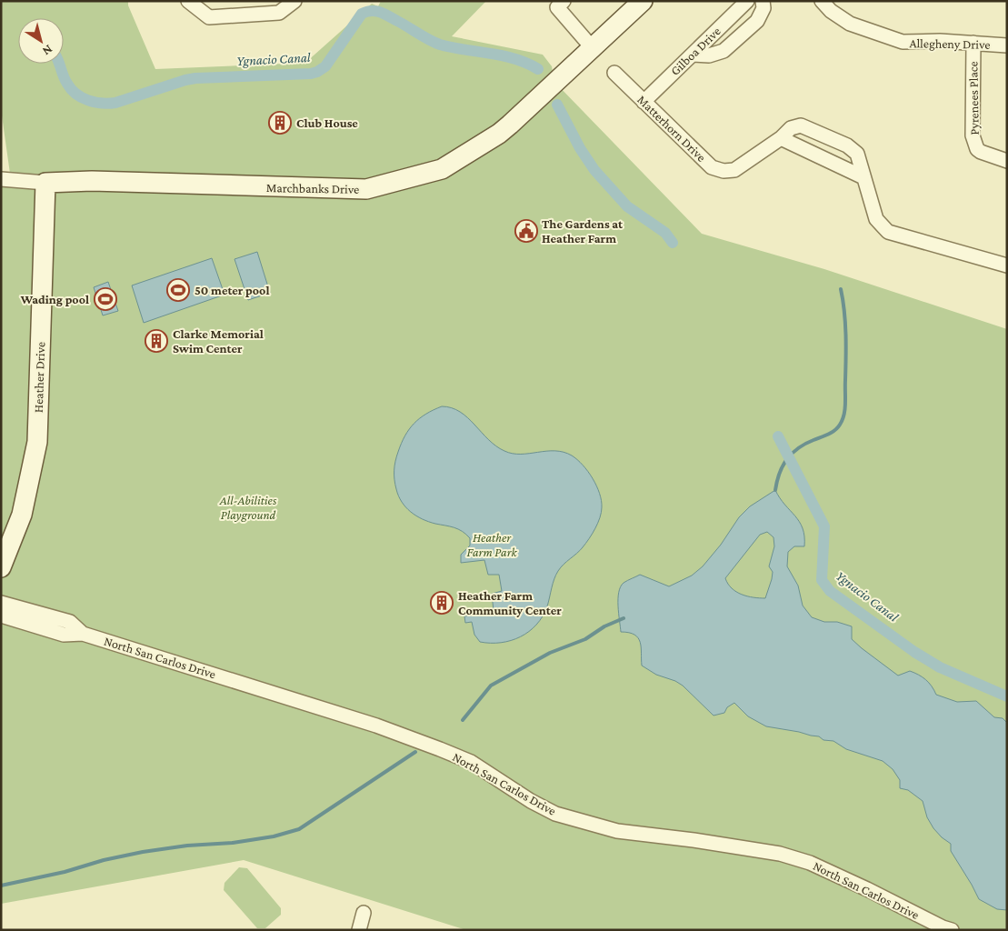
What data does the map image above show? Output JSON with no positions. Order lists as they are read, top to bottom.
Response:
{
  "streets": {
    "street": [
      "Allegheny Drive",
      "Gilboa Drive",
      "Pyrenees Place",
      "Matterhorn Drive",
      "Marchbanks Drive",
      "Heather Drive",
      "North San Carlos Drive"
    ]
  },
  "crossings": [
    ["Allegheny Drive", "Pyrenees Place"],
    ["Gilboa Drive", "Matterhorn Drive"],
    ["Marchbanks Drive", "Heather Drive"]
  ],
  "water": ["Ygnacio Canal"],
  "parks": ["All-Abilities Playground", "Heather Farm Park"],
  "places": {
    "building": ["Club House", "Clarke Memorial Swim Center", "Heather Farm Community Center"],
    "public building": ["The Gardens at Heather Farm"],
    "sports": ["50 meter pool", "Wading pool"]
  },
  "north": "bottom right"
}
